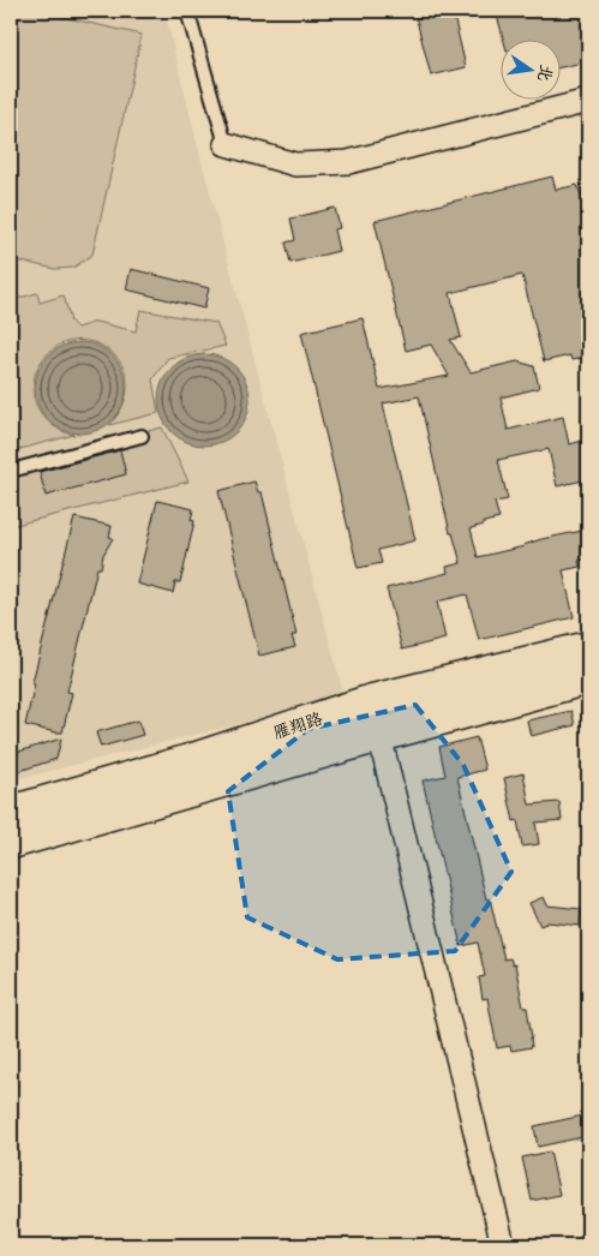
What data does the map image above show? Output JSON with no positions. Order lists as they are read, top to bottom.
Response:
{
  "streets": {
    "main road": ["雁翔路"]
  },
  "north": "right"
}
